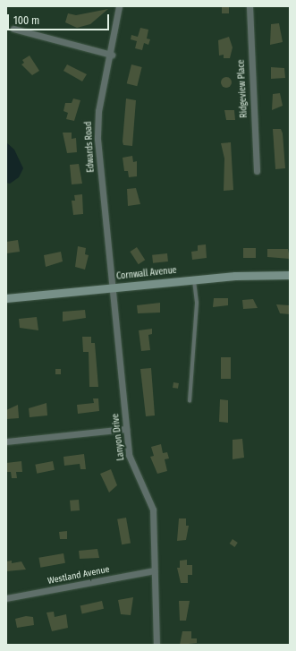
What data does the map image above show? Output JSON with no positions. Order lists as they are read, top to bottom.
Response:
{
  "streets": {
    "street": [
      "Ridgeview Place",
      "Edwards Road",
      "Cornwall Avenue",
      "Lanyon Drive",
      "Westland Avenue"
    ]
  },
  "crossings": [
    ["Edwards Road", "Cornwall Avenue"],
    ["Edwards Road", "Lanyon Drive"],
    ["Cornwall Avenue", "Lanyon Drive"],
    ["Lanyon Drive", "Westland Avenue"]
  ],
  "scale_bar": "100 m"
}
